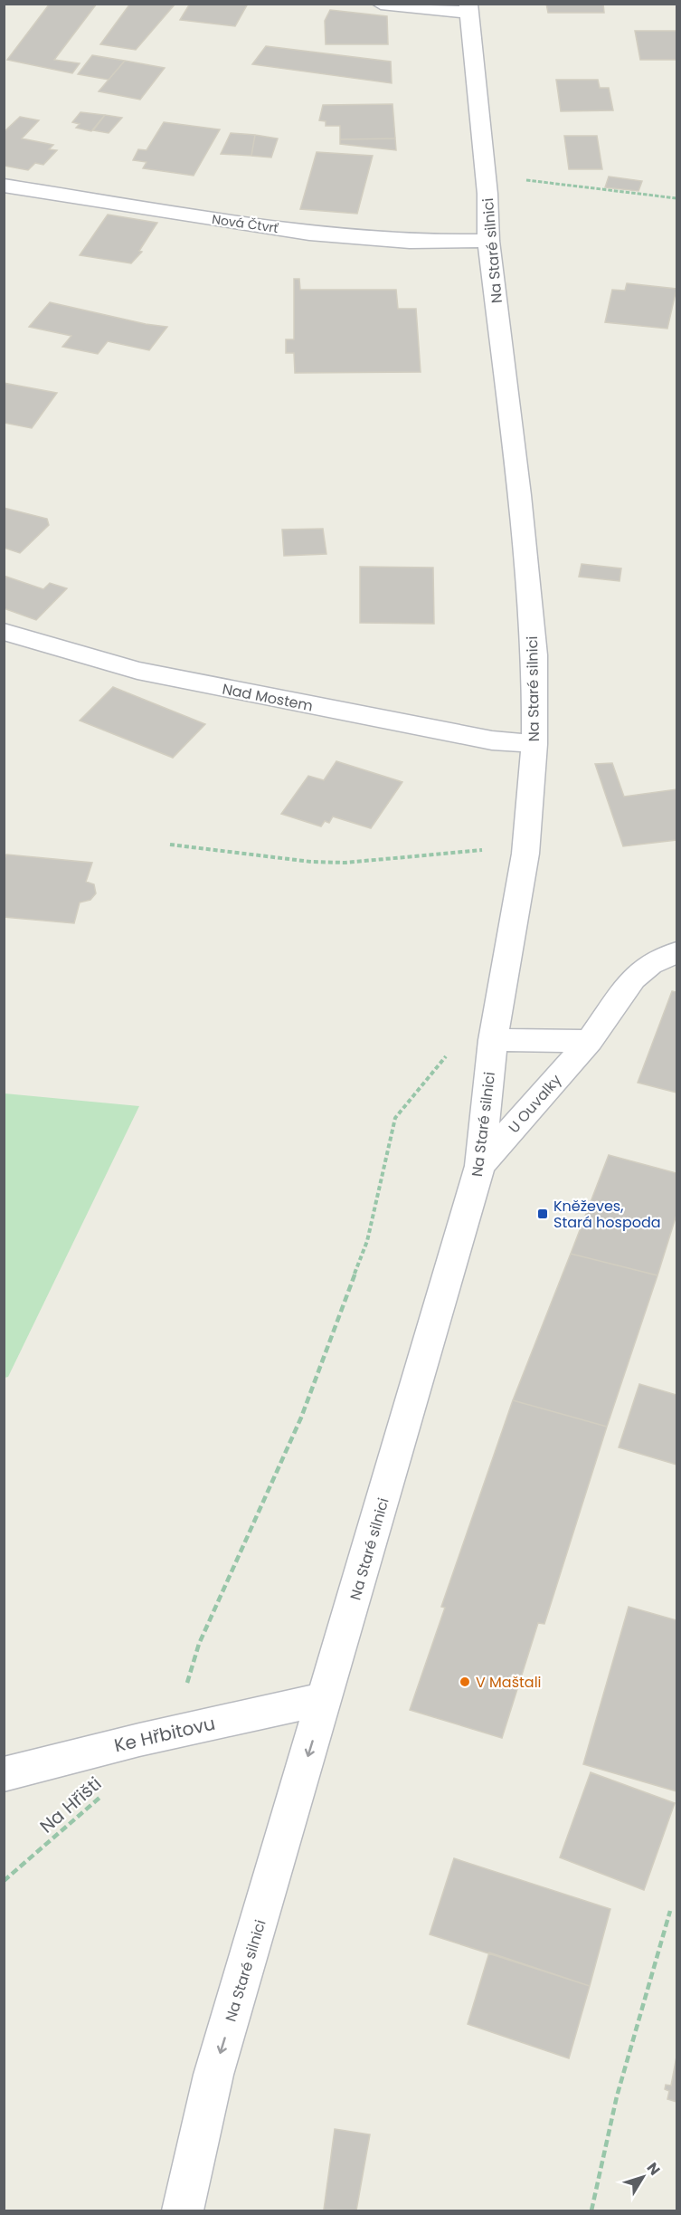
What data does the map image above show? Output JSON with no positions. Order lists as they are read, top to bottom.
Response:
{
  "streets": {
    "street": [
      "Nová Čtvrť",
      "Na Staré silnici",
      "Nad Mostem",
      "U Ouvalky",
      "Ke Hřbitovu"
    ],
    "path": ["Na Hřišti"]
  },
  "crossings": [
    ["Nová Čtvrť", "Na Staré silnici"],
    ["Na Staré silnici", "Nad Mostem"],
    ["Na Staré silnici", "U Ouvalky"],
    ["Na Staré silnici", "Ke Hřbitovu"],
    ["Na Staré silnici", "Na Hřišti"],
    ["Ke Hřbitovu", "Na Hřišti"]
  ],
  "places": {
    "transit": ["Kněževes, Stará hospoda"],
    "other": ["V Maštali"]
  },
  "north": "top right"
}
